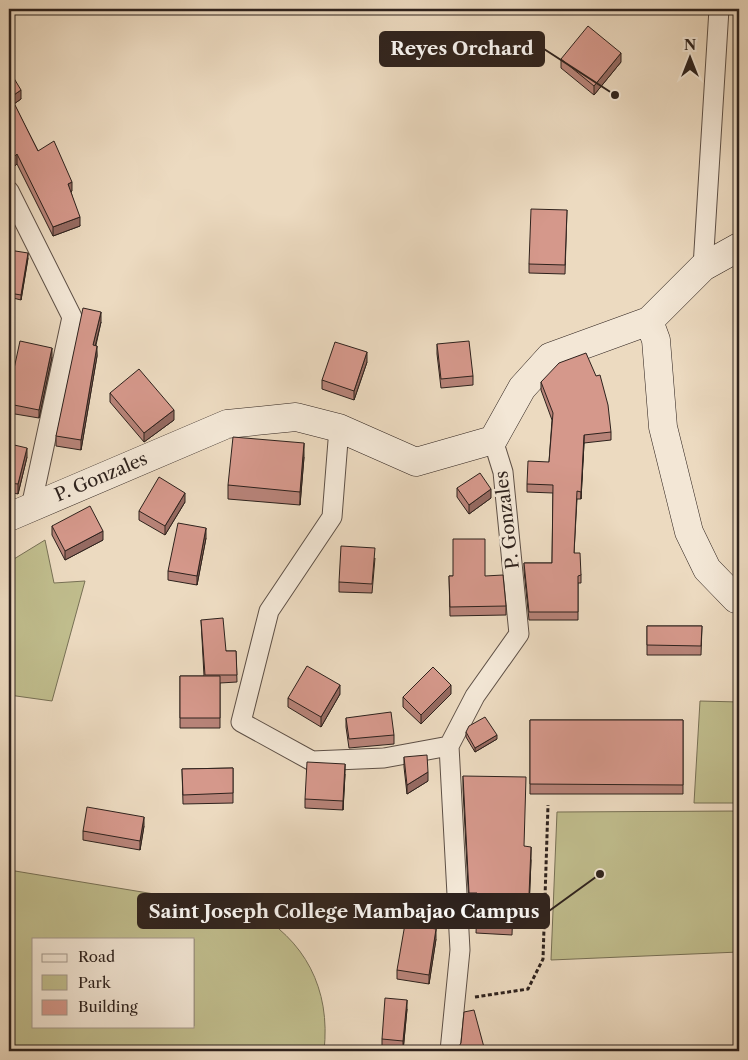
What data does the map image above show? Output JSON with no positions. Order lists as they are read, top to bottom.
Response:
{
  "streets": {
    "street": ["P. Gonzales"]
  },
  "places": ["Reyes Orchard", "Saint Joseph College Mambajao Campus"],
  "legend": ["Road", "Park", "Building"],
  "north": "top"
}
